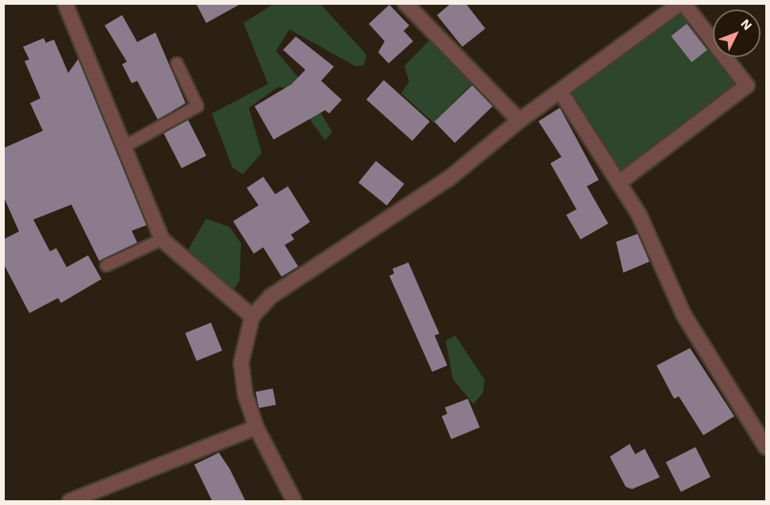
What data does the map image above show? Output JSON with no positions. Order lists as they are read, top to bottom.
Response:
{
  "north": "top right"
}
